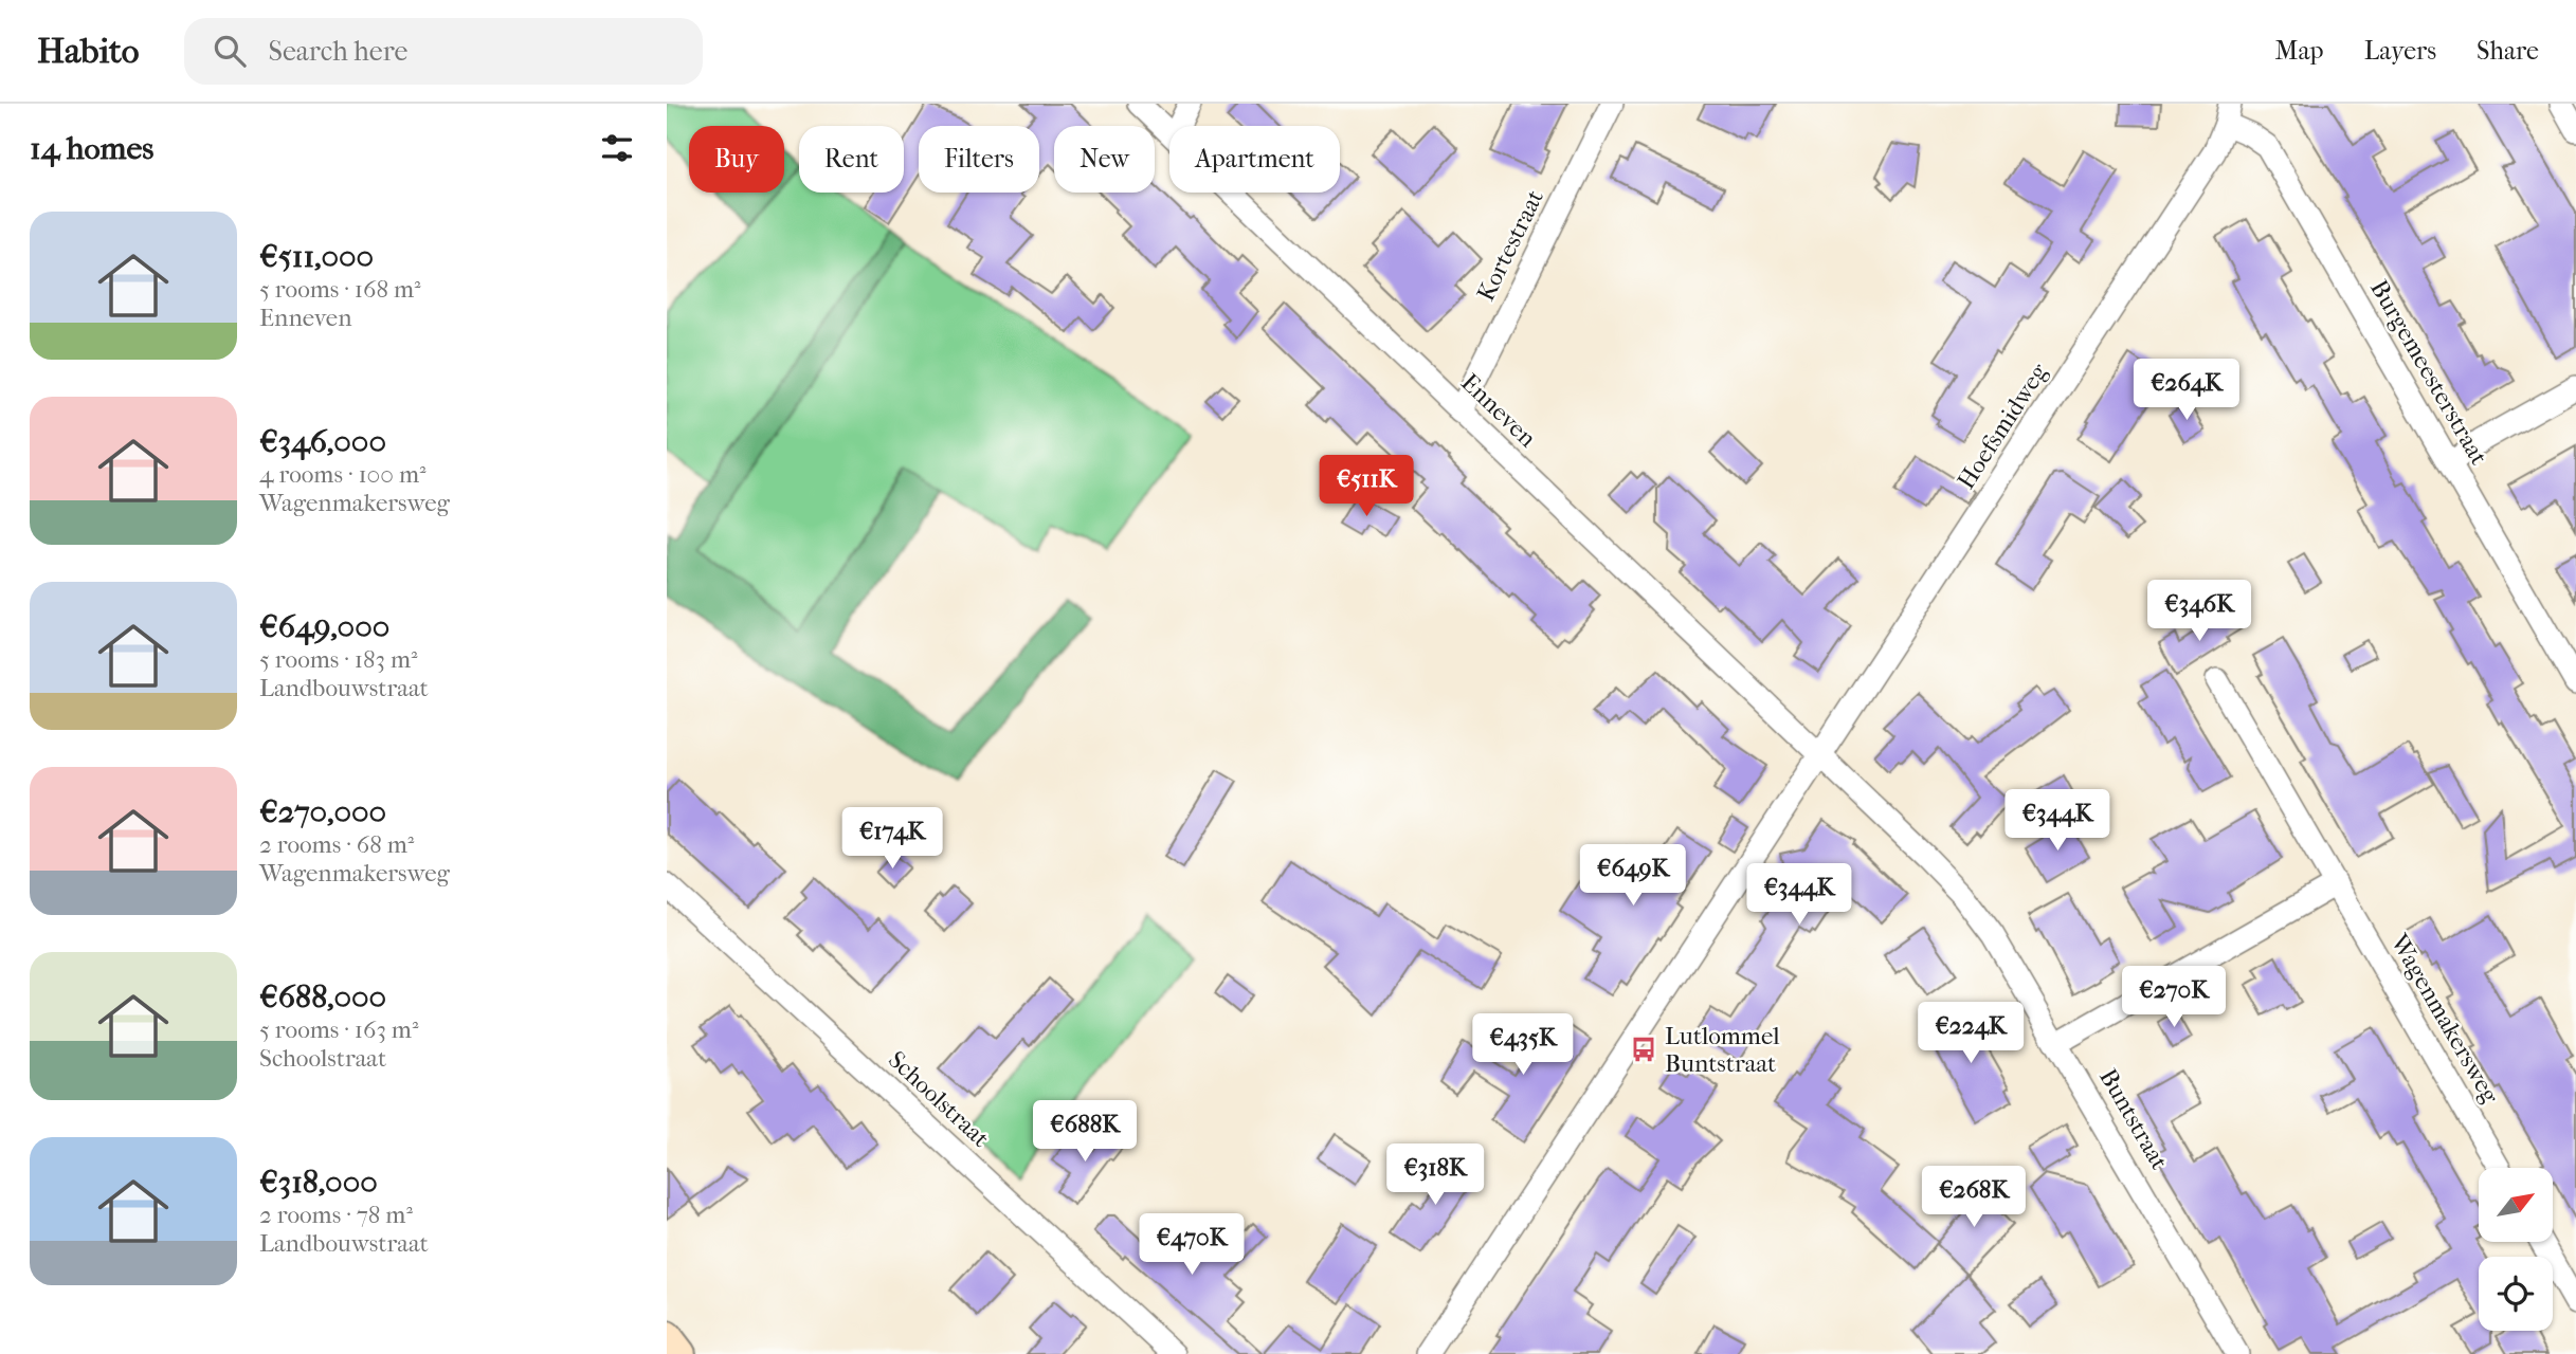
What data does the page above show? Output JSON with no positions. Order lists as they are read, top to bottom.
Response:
{
  "streets": {
    "street": [
      "Kortestraat",
      "Burgemeesterstraat",
      "Enneven",
      "Hoefsmidweg",
      "Wagenmakersweg",
      "Schoolstraat",
      "Buntstraat"
    ]
  },
  "crossings": [
    ["Kortestraat", "Enneven"],
    ["Burgemeesterstraat", "Hoefsmidweg"],
    ["Enneven", "Hoefsmidweg"],
    ["Enneven", "Buntstraat"],
    ["Hoefsmidweg", "Buntstraat"]
  ],
  "places": {
    "bus stop": ["Lutlommel Buntstraat"]
  },
  "north": "top right",
  "page": {
    "header": "Habito",
    "search": "Search here",
    "nav": ["Map", "Layers", "Share"],
    "heading": "14 homes",
    "chip": [
      "Buy",
      "Rent",
      "Filters",
      "New",
      "Apartment"
    ],
    "list": [
      {
        "name": "€511,000",
        "note": "5 rooms · 168 m² · Enneven"
      },
      {
        "name": "€346,000",
        "note": "4 rooms · 100 m² · Wagenmakersweg"
      },
      {
        "name": "€649,000",
        "note": "5 rooms · 183 m² · Landbouwstraat"
      },
      {
        "name": "€270,000",
        "note": "2 rooms · 68 m² · Wagenmakersweg"
      },
      {
        "name": "€688,000",
        "note": "5 rooms · 163 m² · Schoolstraat"
      },
      {
        "name": "€318,000",
        "note": "2 rooms · 78 m² · Landbouwstraat"
      }
    ],
    "price": [
      "€264K",
      "€511K",
      "€346K",
      "€344K",
      "€174K",
      "€649K",
      "€344K",
      "€270K",
      "€224K",
      "€435K",
      "€688K",
      "€318K",
      "€268K",
      "€470K"
    ]
  }
}
